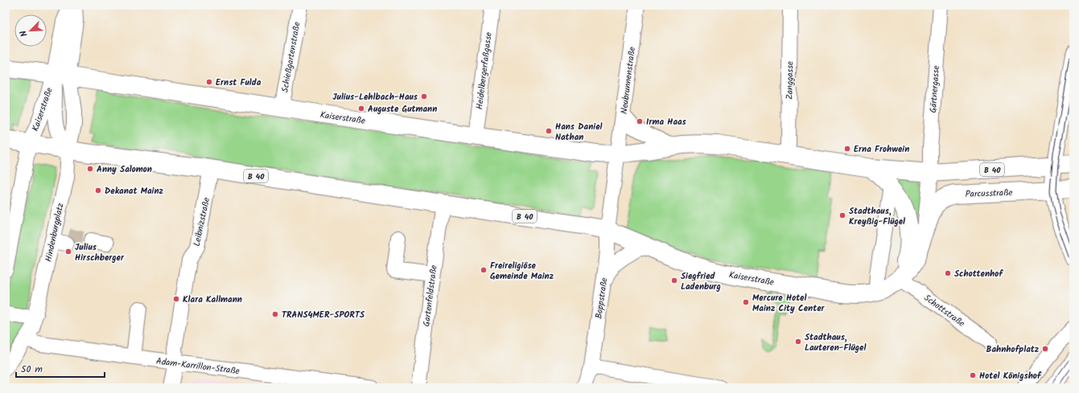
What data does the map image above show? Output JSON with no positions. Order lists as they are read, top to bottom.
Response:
{
  "streets": {
    "main road": ["Kaiserstraße", "B 40", "Parcusstraße"],
    "street": [
      "Schießgartenstraße",
      "Heidelbergerfaßgasse",
      "Neubrunnenstraße",
      "Zanggasse",
      "Gärtnergasse",
      "Leibnizstraße",
      "Hindenburgplatz",
      "Gartenfeldstraße",
      "Boppstraße",
      "Schottstraße",
      "Adam-Karrillon-Straße"
    ]
  },
  "crossings": [
    ["Schießgartenstraße", "Kaiserstraße"],
    ["Heidelbergerfaßgasse", "Kaiserstraße"],
    ["Neubrunnenstraße", "Kaiserstraße"],
    ["Zanggasse", "Kaiserstraße"],
    ["Gärtnergasse", "Kaiserstraße"],
    ["Gärtnergasse", "B 40"],
    ["Gärtnergasse", "Parcusstraße"],
    ["Kaiserstraße", "B 40"],
    ["Kaiserstraße", "Parcusstraße"],
    ["Kaiserstraße", "Leibnizstraße"],
    ["Kaiserstraße", "Hindenburgplatz"],
    ["Kaiserstraße", "Gartenfeldstraße"],
    ["Kaiserstraße", "Boppstraße"],
    ["Kaiserstraße", "Schottstraße"],
    ["Leibnizstraße", "Adam-Karrillon-Straße"],
    ["Hindenburgplatz", "Adam-Karrillon-Straße"]
  ],
  "places": [
    "Ernst Fulda",
    "Julius-Lehlbach-Haus",
    "Auguste Gutmann",
    "Irma Haas",
    "Hans Daniel Nathan",
    "Erna Frohwein",
    "Anny Salomon",
    "Dekanat Mainz",
    "Stadthaus, Kreyßig-Flügel",
    "Julius Hirschberger",
    "Freireligiöse Gemeinde Mainz",
    "Schottenhof",
    "Siegfried Ladenburg",
    "Klara Kallmann",
    "Mercure Hotel Mainz City Center",
    "TRANS4MER-SPORTS",
    "Stadthaus, Lauteren-Flügel",
    "Bahnhofplatz",
    "Hotel Königshof"
  ],
  "scale_bar": "50 m",
  "north": "bottom left"
}
